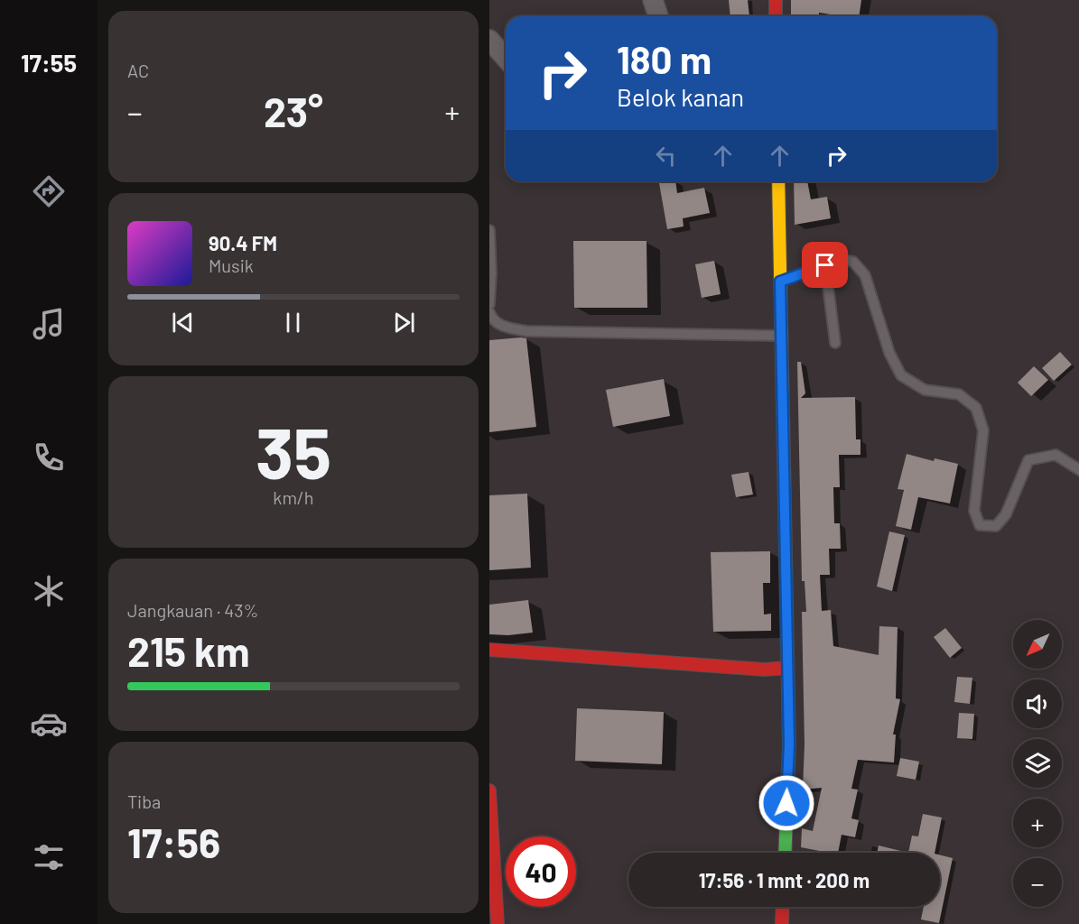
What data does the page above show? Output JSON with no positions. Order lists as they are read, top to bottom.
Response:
{
  "north": "bottom left",
  "page": {
    "tabs": "17:55",
    "tile": [
      "AC",
      ["35", "km/h"],
      ["Jangkauan · 43%", "215 km"],
      ["Tiba", "17:56"]
    ],
    "turn": ["180 m", "Belok kanan"],
    "heat": ["−", "23°", "+"],
    "song": ["90.4 FM", "Musik"],
    "map_buttons": ["+", "−"],
    "limit": "40",
    "trip": "17:56 · 1 mnt · 200 m"
  }
}
